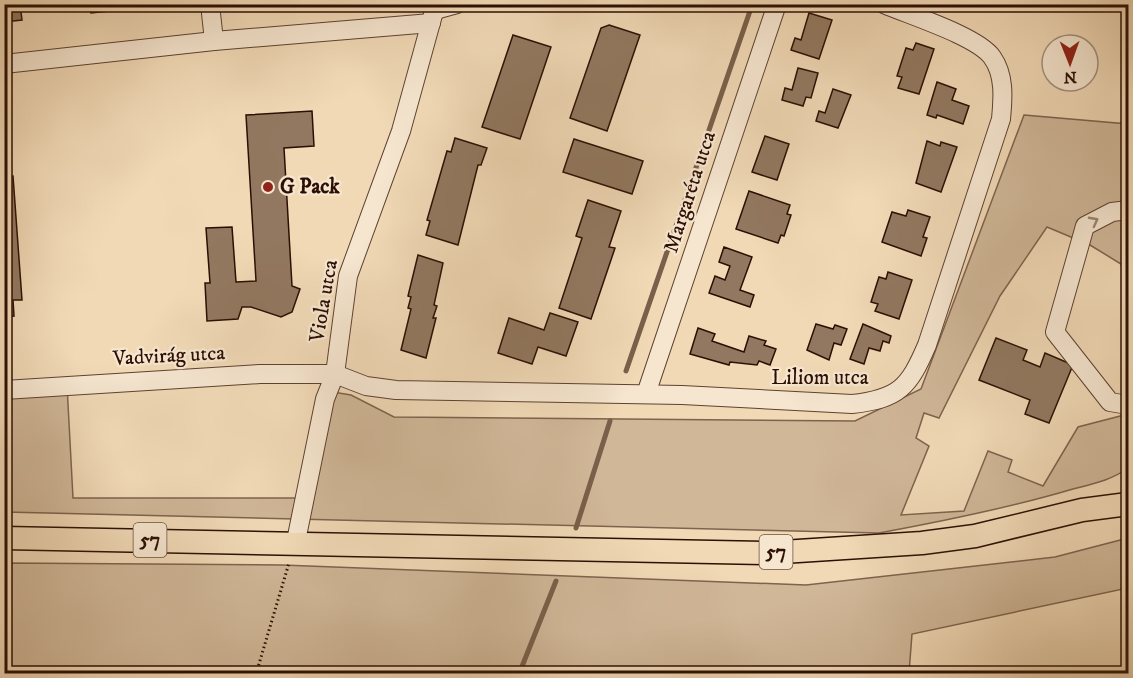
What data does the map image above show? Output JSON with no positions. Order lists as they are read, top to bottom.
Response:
{
  "streets": {
    "main road": ["57"],
    "street": [
      "Margaréta utca",
      "Viola utca",
      "Vadvirág utca",
      "Liliom utca"
    ]
  },
  "crossings": [
    ["Margaréta utca", "Liliom utca"],
    ["Viola utca", "Vadvirág utca"],
    ["Viola utca", "Liliom utca"],
    ["Viola utca", "57"],
    ["Vadvirág utca", "Liliom utca"]
  ],
  "places": ["G Pack"],
  "north": "bottom"
}
